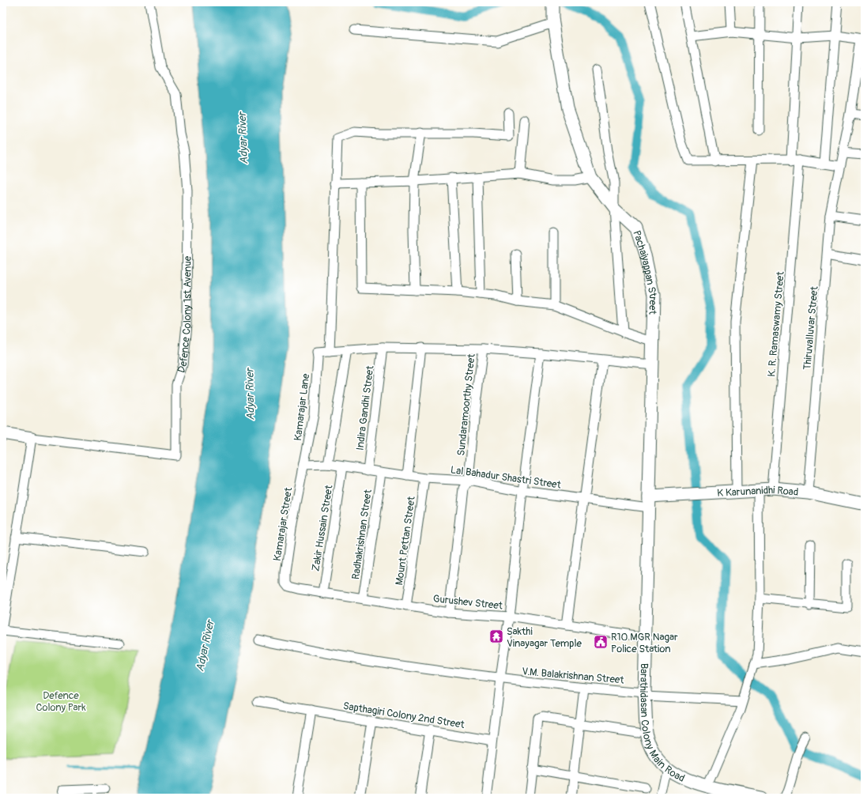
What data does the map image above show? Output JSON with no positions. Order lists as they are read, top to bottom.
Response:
{
  "streets": {
    "main road": [
      "Pachaiyappan Street",
      "Defence Colony 1st Avenue",
      "K Karunanidhi Road",
      "Barathidasan Colony Main Road"
    ],
    "street": [
      "K. R. Ramaswamy Street",
      "Thiruvalluvar Street",
      "Sundaramoorthy Street",
      "Kamarajar Lane",
      "Indira Gandhi Street",
      "Lal Bahadur Shastri Street",
      "Kamarajar Street",
      "Zakir Hussain Street",
      "Radhakrishnan Street",
      "Mount Pettan Street",
      "Gurushev Street",
      "V.M. Balakrishnan Street",
      "Sapthagiri Colony 2nd Street"
    ]
  },
  "crossings": [
    ["Pachaiyappan Street", "Lal Bahadur Shastri Street"],
    ["Pachaiyappan Street", "K Karunanidhi Road"],
    ["Pachaiyappan Street", "Barathidasan Colony Main Road"],
    ["K. R. Ramaswamy Street", "K Karunanidhi Road"],
    ["Thiruvalluvar Street", "K Karunanidhi Road"],
    ["Sundaramoorthy Street", "Lal Bahadur Shastri Street"],
    ["Sundaramoorthy Street", "Gurushev Street"],
    ["Kamarajar Lane", "Lal Bahadur Shastri Street"],
    ["Kamarajar Lane", "Kamarajar Street"],
    ["Indira Gandhi Street", "Lal Bahadur Shastri Street"],
    ["Lal Bahadur Shastri Street", "K Karunanidhi Road"],
    ["Lal Bahadur Shastri Street", "Kamarajar Street"],
    ["Lal Bahadur Shastri Street", "Zakir Hussain Street"],
    ["Lal Bahadur Shastri Street", "Radhakrishnan Street"],
    ["Lal Bahadur Shastri Street", "Mount Pettan Street"],
    ["Lal Bahadur Shastri Street", "Barathidasan Colony Main Road"],
    ["K Karunanidhi Road", "Barathidasan Colony Main Road"],
    ["Kamarajar Street", "Gurushev Street"],
    ["Zakir Hussain Street", "Gurushev Street"],
    ["Radhakrishnan Street", "Gurushev Street"],
    ["Mount Pettan Street", "Gurushev Street"],
    ["Gurushev Street", "Barathidasan Colony Main Road"],
    ["V.M. Balakrishnan Street", "Barathidasan Colony Main Road"]
  ],
  "water": ["Adyar River"],
  "parks": ["Defence Colony Park"],
  "places": {
    "temple": ["Sakthi Vinayagar Temple"],
    "public building": ["R10 MGR Nagar Police Station"]
  }
}
